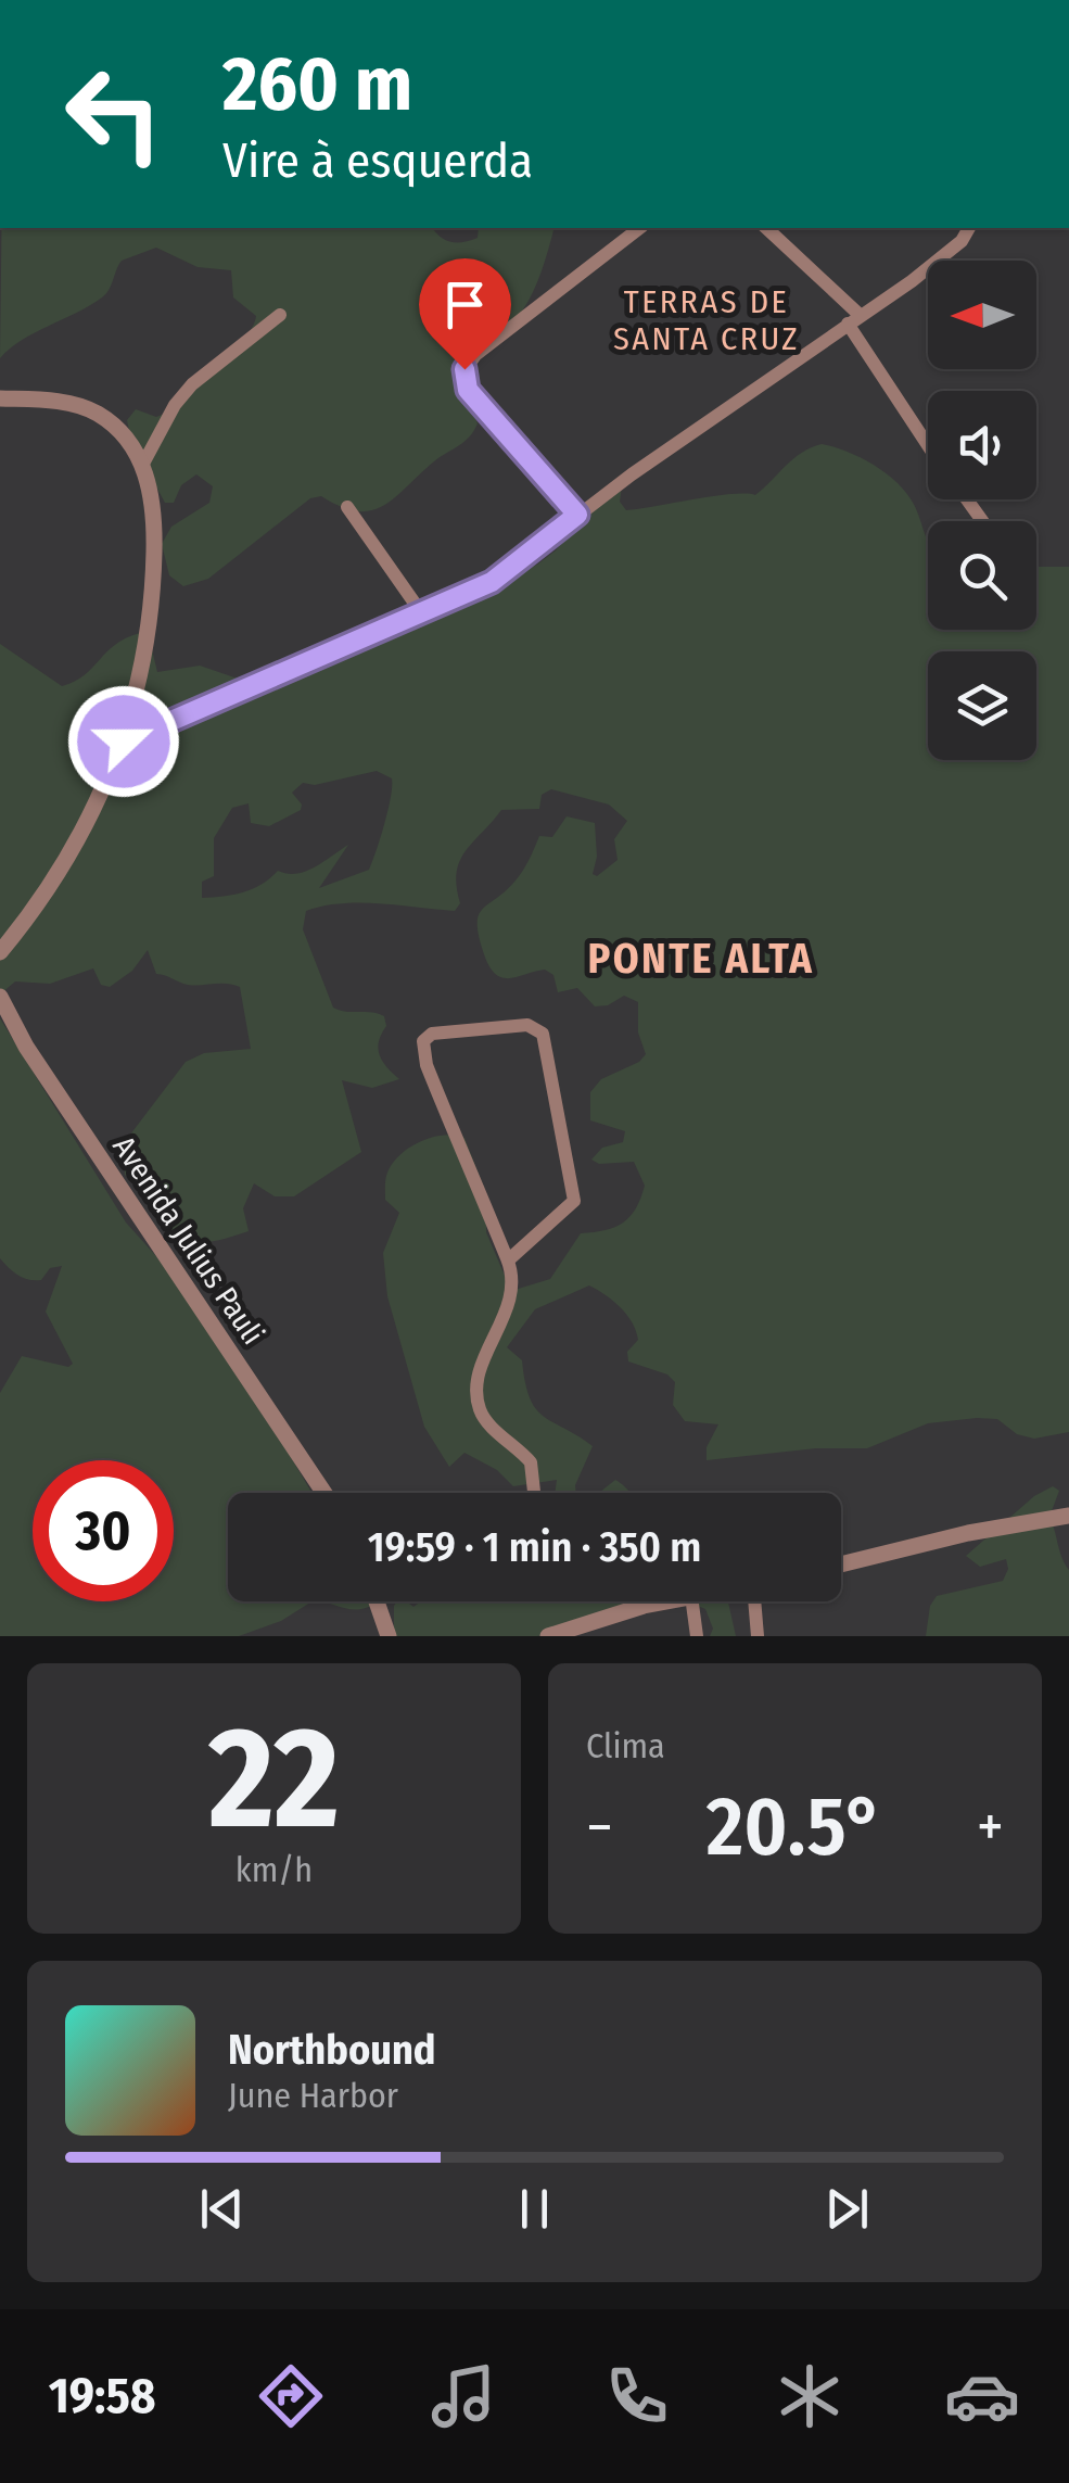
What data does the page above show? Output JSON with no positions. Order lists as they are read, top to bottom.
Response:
{
  "streets": {
    "street": ["Avenida Julius Pauli"]
  },
  "districts": ["TERRAS DE SANTA CRUZ", "PONTE ALTA"],
  "north": "left",
  "page": {
    "turn": ["260 m", "Vire à esquerda"],
    "limit": "30",
    "trip": "19:59 · 1 min · 350 m",
    "tile": [
      ["22", "km/h"],
      "Clima"
    ],
    "heat": ["−", "20.5°", "+"],
    "song": ["Northbound", "June Harbor"],
    "tabs": "19:58"
  }
}
